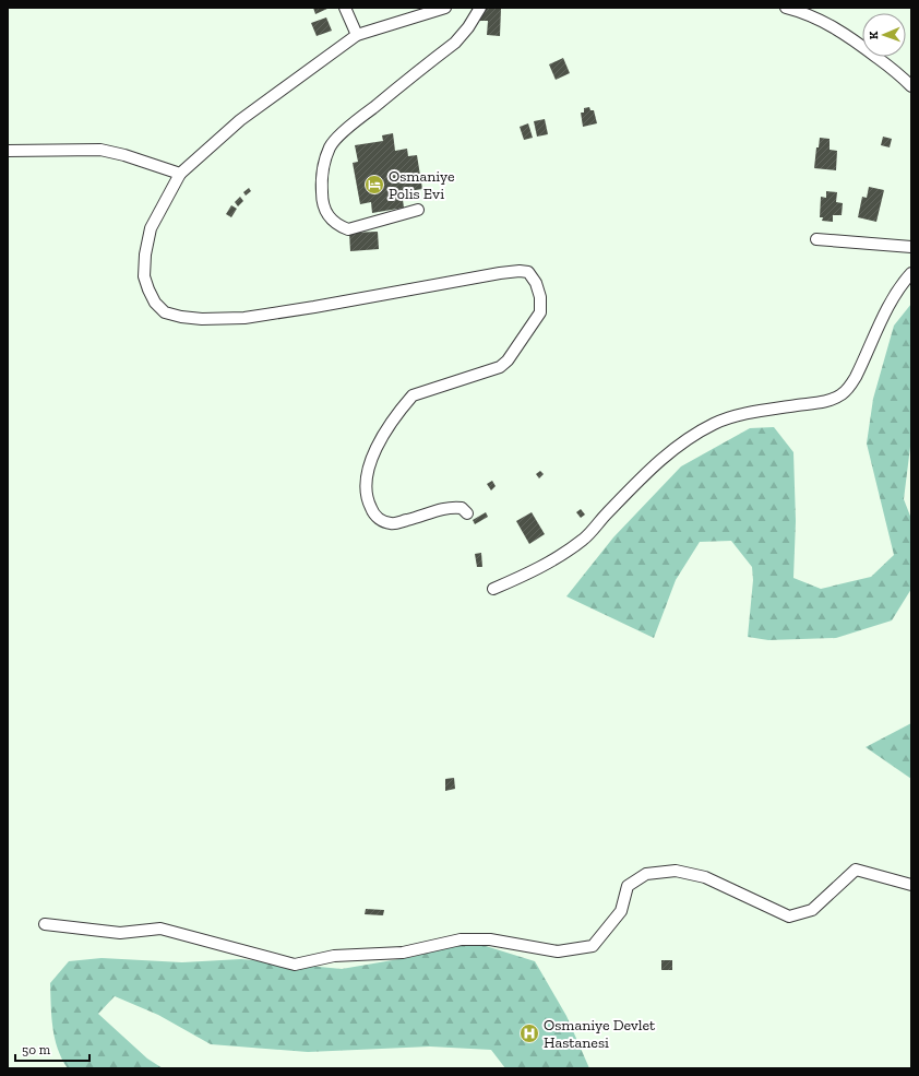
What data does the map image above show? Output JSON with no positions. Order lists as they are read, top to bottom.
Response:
{
  "places": {
    "hotel": ["Osmaniye Polis Evi"],
    "hospital": ["Osmaniye Devlet Hastanesi"]
  },
  "scale_bar": "50 m",
  "north": "left"
}
